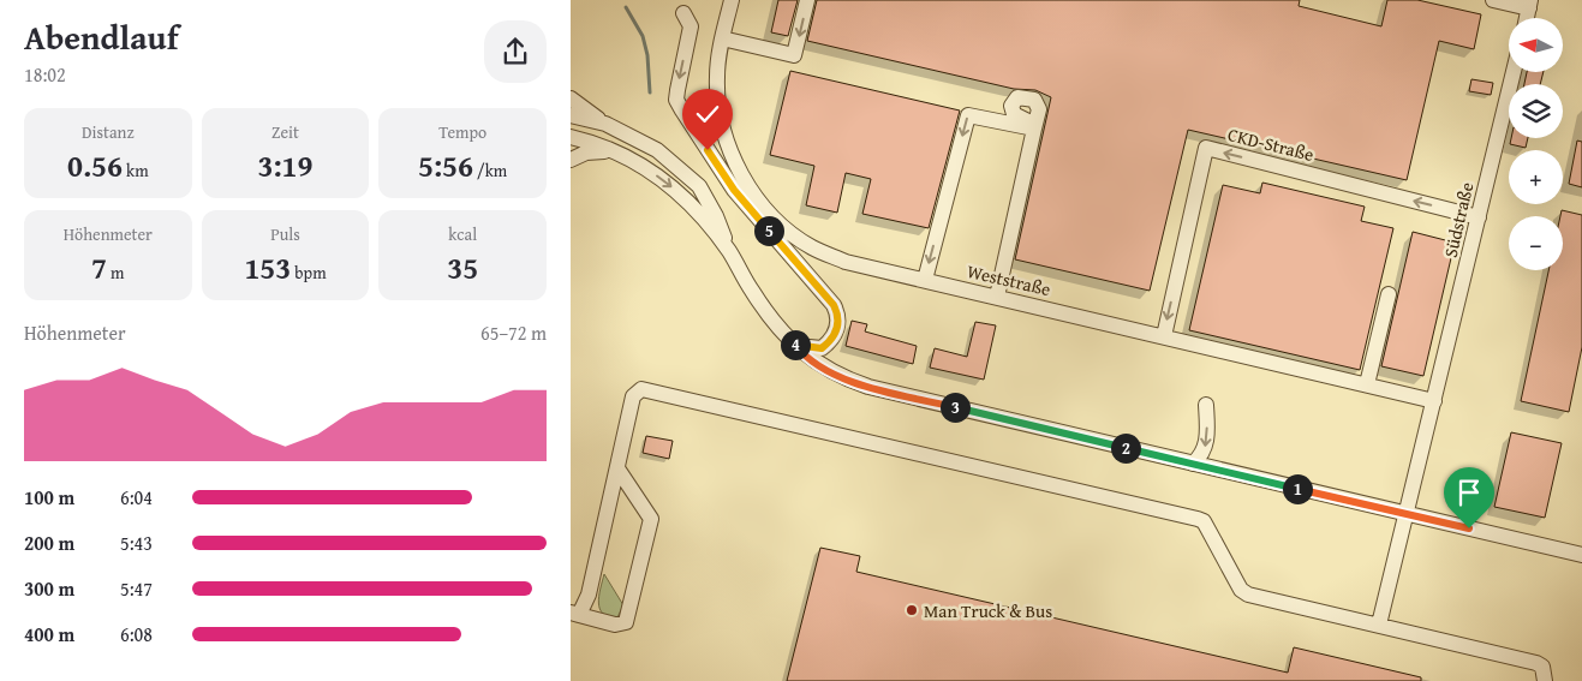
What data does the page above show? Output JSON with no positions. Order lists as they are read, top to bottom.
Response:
{
  "streets": {
    "street": ["CKD-Straße", "Südstraße", "Weststraße"]
  },
  "crossings": [
    ["CKD-Straße", "Südstraße"],
    ["CKD-Straße", "Weststraße"],
    ["Südstraße", "Weststraße"]
  ],
  "places": ["Man Truck & Bus"],
  "north": "left",
  "page": {
    "heading": ["Abendlauf", "18:02"],
    "map_buttons": ["+", "−"],
    "stats": [
      ["Distanz", "0.56 km"],
      ["Zeit", "3:19"],
      ["Tempo", "5:56 /km"],
      ["Höhenmeter", "7 m"],
      ["Puls", "153 bpm"],
      ["kcal", "35"]
    ],
    "pins": [
      "5",
      "4",
      "3",
      "2",
      "1"
    ],
    "chart": ["Höhenmeter", "65–72 m"],
    "list": [
      {
        "name": "100 m",
        "note": "6:04"
      },
      {
        "name": "200 m",
        "note": "5:43"
      },
      {
        "name": "300 m",
        "note": "5:47"
      },
      {
        "name": "400 m",
        "note": "6:08"
      }
    ]
  }
}
